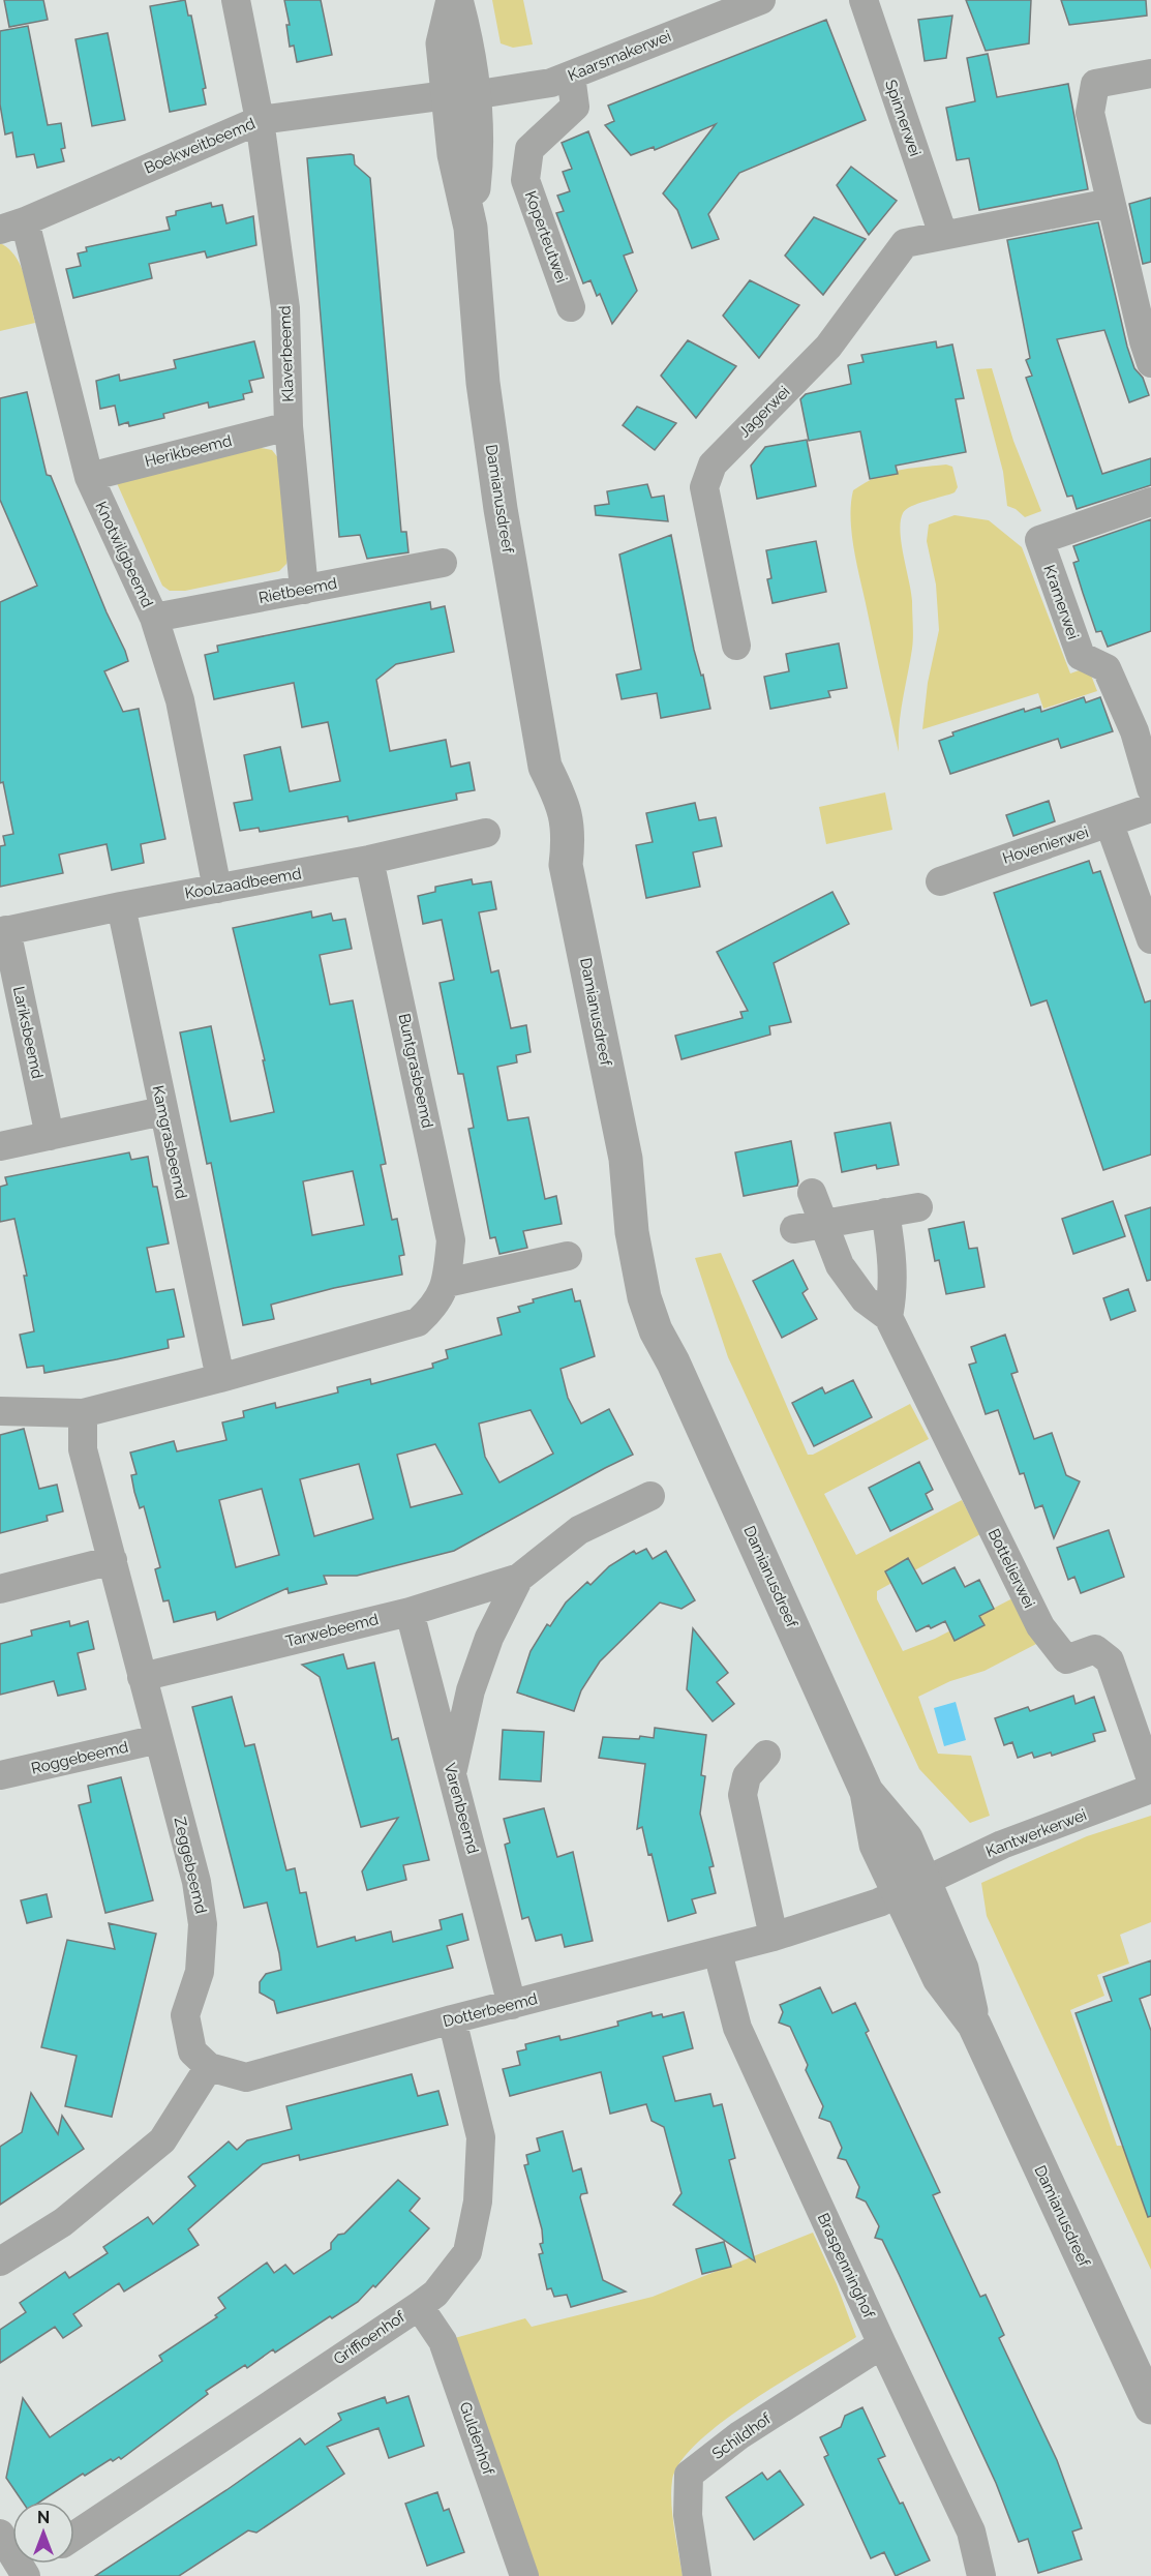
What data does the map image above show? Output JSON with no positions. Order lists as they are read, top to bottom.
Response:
{
  "streets": {
    "street": [
      "Kaarsmakerwei",
      "Spinnerwei",
      "Boekweitbeemd",
      "Koperteutwei",
      "Klaverbeemd",
      "Jagerwei",
      "Herikbeemd",
      "Damianusdreef",
      "Knotwilgbeemd",
      "Rietbeemd",
      "Kramerwei",
      "Hovenierwei",
      "Koolzaadbeemd",
      "Lariksbeemd",
      "Buntgrasbeemd",
      "Kamgrasbeemd",
      "Bottelierwei",
      "Tarwebeemd",
      "Roggebeemd",
      "Varenbeemd",
      "Kantwerkerwei",
      "Zeggebeemd",
      "Dotterbeemd",
      "Braspenninghof",
      "Griffioenhof",
      "Schildhof",
      "Guldenhof"
    ]
  },
  "crossings": [
    ["Kaarsmakerwei", "Boekweitbeemd"],
    ["Kaarsmakerwei", "Koperteutwei"],
    ["Kaarsmakerwei", "Damianusdreef"],
    ["Spinnerwei", "Jagerwei"],
    ["Boekweitbeemd", "Klaverbeemd"],
    ["Boekweitbeemd", "Damianusdreef"],
    ["Boekweitbeemd", "Knotwilgbeemd"],
    ["Klaverbeemd", "Herikbeemd"],
    ["Klaverbeemd", "Rietbeemd"],
    ["Herikbeemd", "Knotwilgbeemd"],
    ["Damianusdreef", "Kantwerkerwei"],
    ["Damianusdreef", "Dotterbeemd"],
    ["Knotwilgbeemd", "Rietbeemd"],
    ["Knotwilgbeemd", "Koolzaadbeemd"],
    ["Koolzaadbeemd", "Lariksbeemd"],
    ["Koolzaadbeemd", "Buntgrasbeemd"],
    ["Koolzaadbeemd", "Kamgrasbeemd"],
    ["Buntgrasbeemd", "Kamgrasbeemd"],
    ["Buntgrasbeemd", "Zeggebeemd"],
    ["Tarwebeemd", "Varenbeemd"],
    ["Tarwebeemd", "Zeggebeemd"],
    ["Roggebeemd", "Zeggebeemd"],
    ["Varenbeemd", "Dotterbeemd"],
    ["Kantwerkerwei", "Dotterbeemd"],
    ["Zeggebeemd", "Dotterbeemd"],
    ["Dotterbeemd", "Braspenninghof"],
    ["Dotterbeemd", "Griffioenhof"],
    ["Braspenninghof", "Schildhof"],
    ["Griffioenhof", "Guldenhof"]
  ],
  "north": "top"
}
